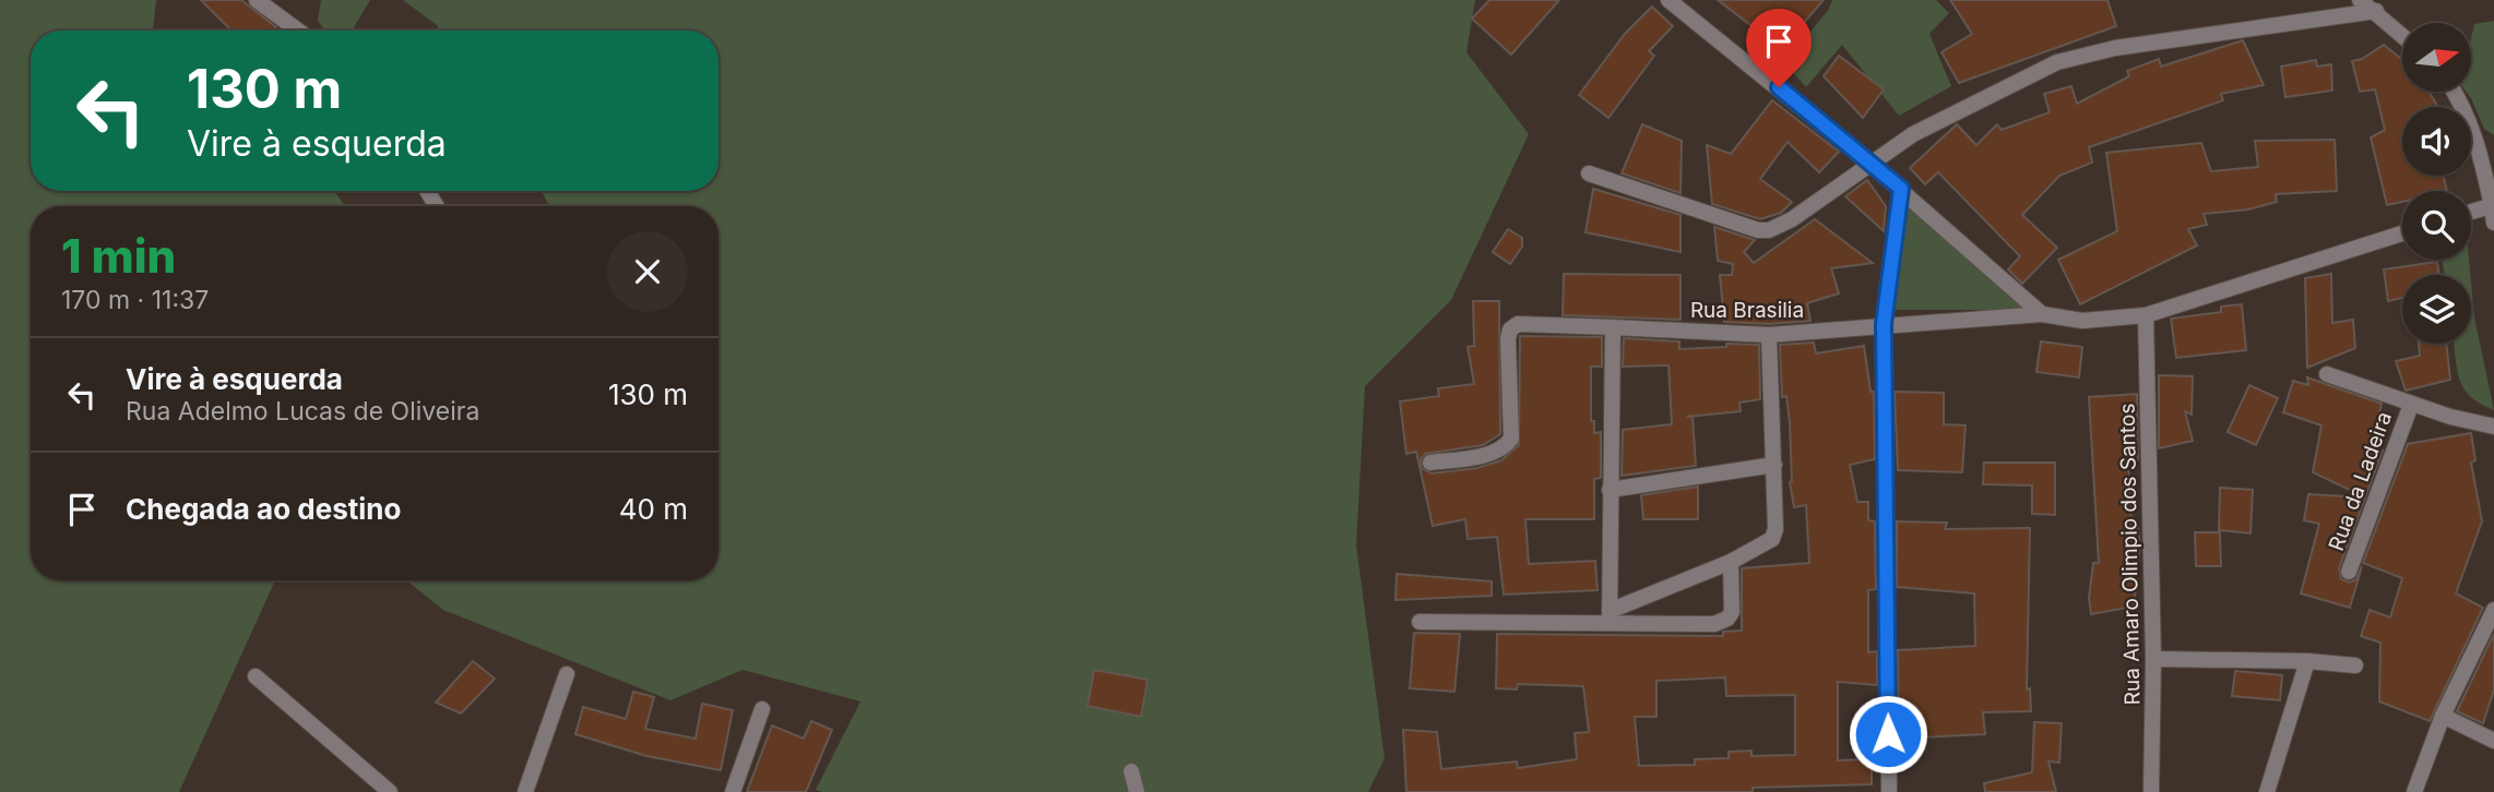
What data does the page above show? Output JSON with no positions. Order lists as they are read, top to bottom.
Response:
{
  "streets": {
    "street": ["Rua Brasilia", "Rua da Ladeira", "Rua Amaro Olimpio dos Santos"]
  },
  "crossings": [
    ["Rua Brasilia", "Rua Amaro Olimpio dos Santos"]
  ],
  "north": "right",
  "page": {
    "turn": ["130 m", "Vire à esquerda"],
    "heading": ["1 min", "170 m · 11:37"],
    "list": [
      {
        "name": "Vire à esquerda",
        "note": "Rua Adelmo Lucas de Oliveira",
        "value": "130 m"
      },
      {
        "name": "Chegada ao destino",
        "value": "40 m"
      }
    ]
  }
}
